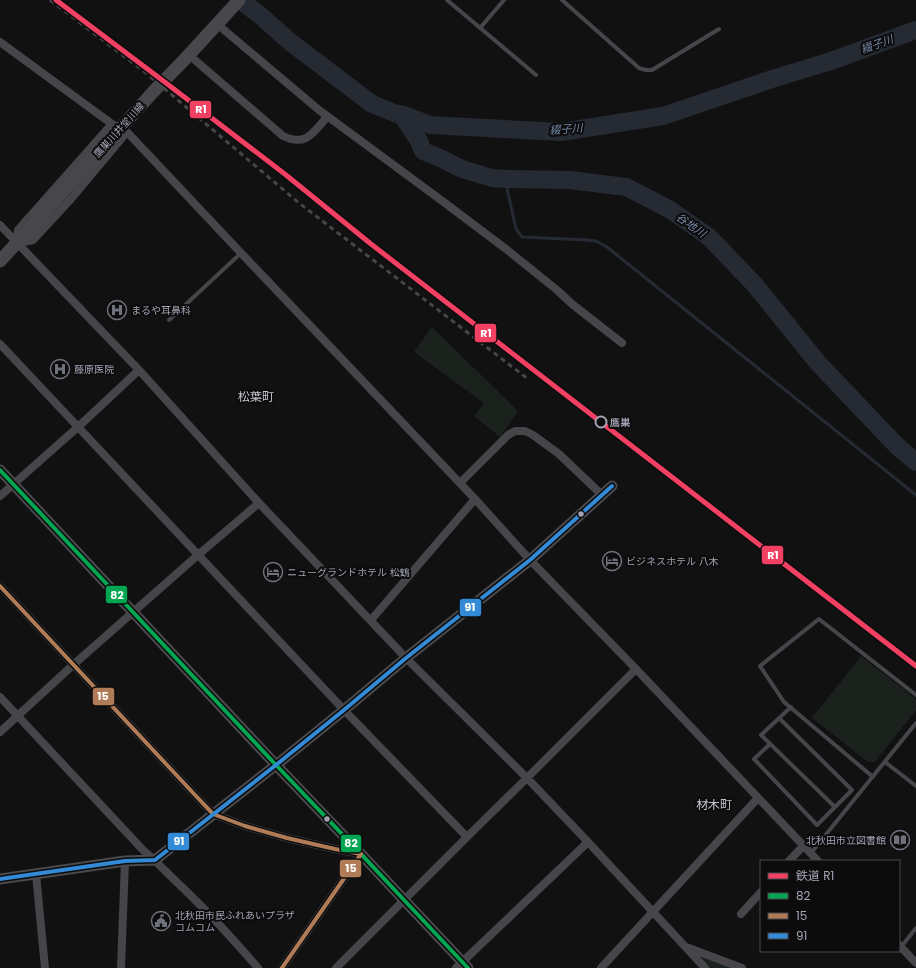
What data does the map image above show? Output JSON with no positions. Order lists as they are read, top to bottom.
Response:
{
  "streets": {
    "main road": ["鷹巣川井堂川線"]
  },
  "districts": ["松葉町", "材木町"],
  "water": ["綴子川", "谷地川"],
  "places": {
    "hospital": ["まるや耳鼻科", "藤原医院"],
    "other": ["鷹巣"],
    "hotel": ["ビジネスホテル 八木", "ニューグランドホテル 松鶴"],
    "library": ["北秋田市立図書館"],
    "public building": ["北秋田市民ふれあいプラザ コムコム"]
  },
  "lines": [
    "rail line R1",
    "transit line 82",
    "transit line 91",
    "transit line 15"
  ],
  "legend": [
    "鉄道 R1",
    "82",
    "15",
    "91"
  ]
}
